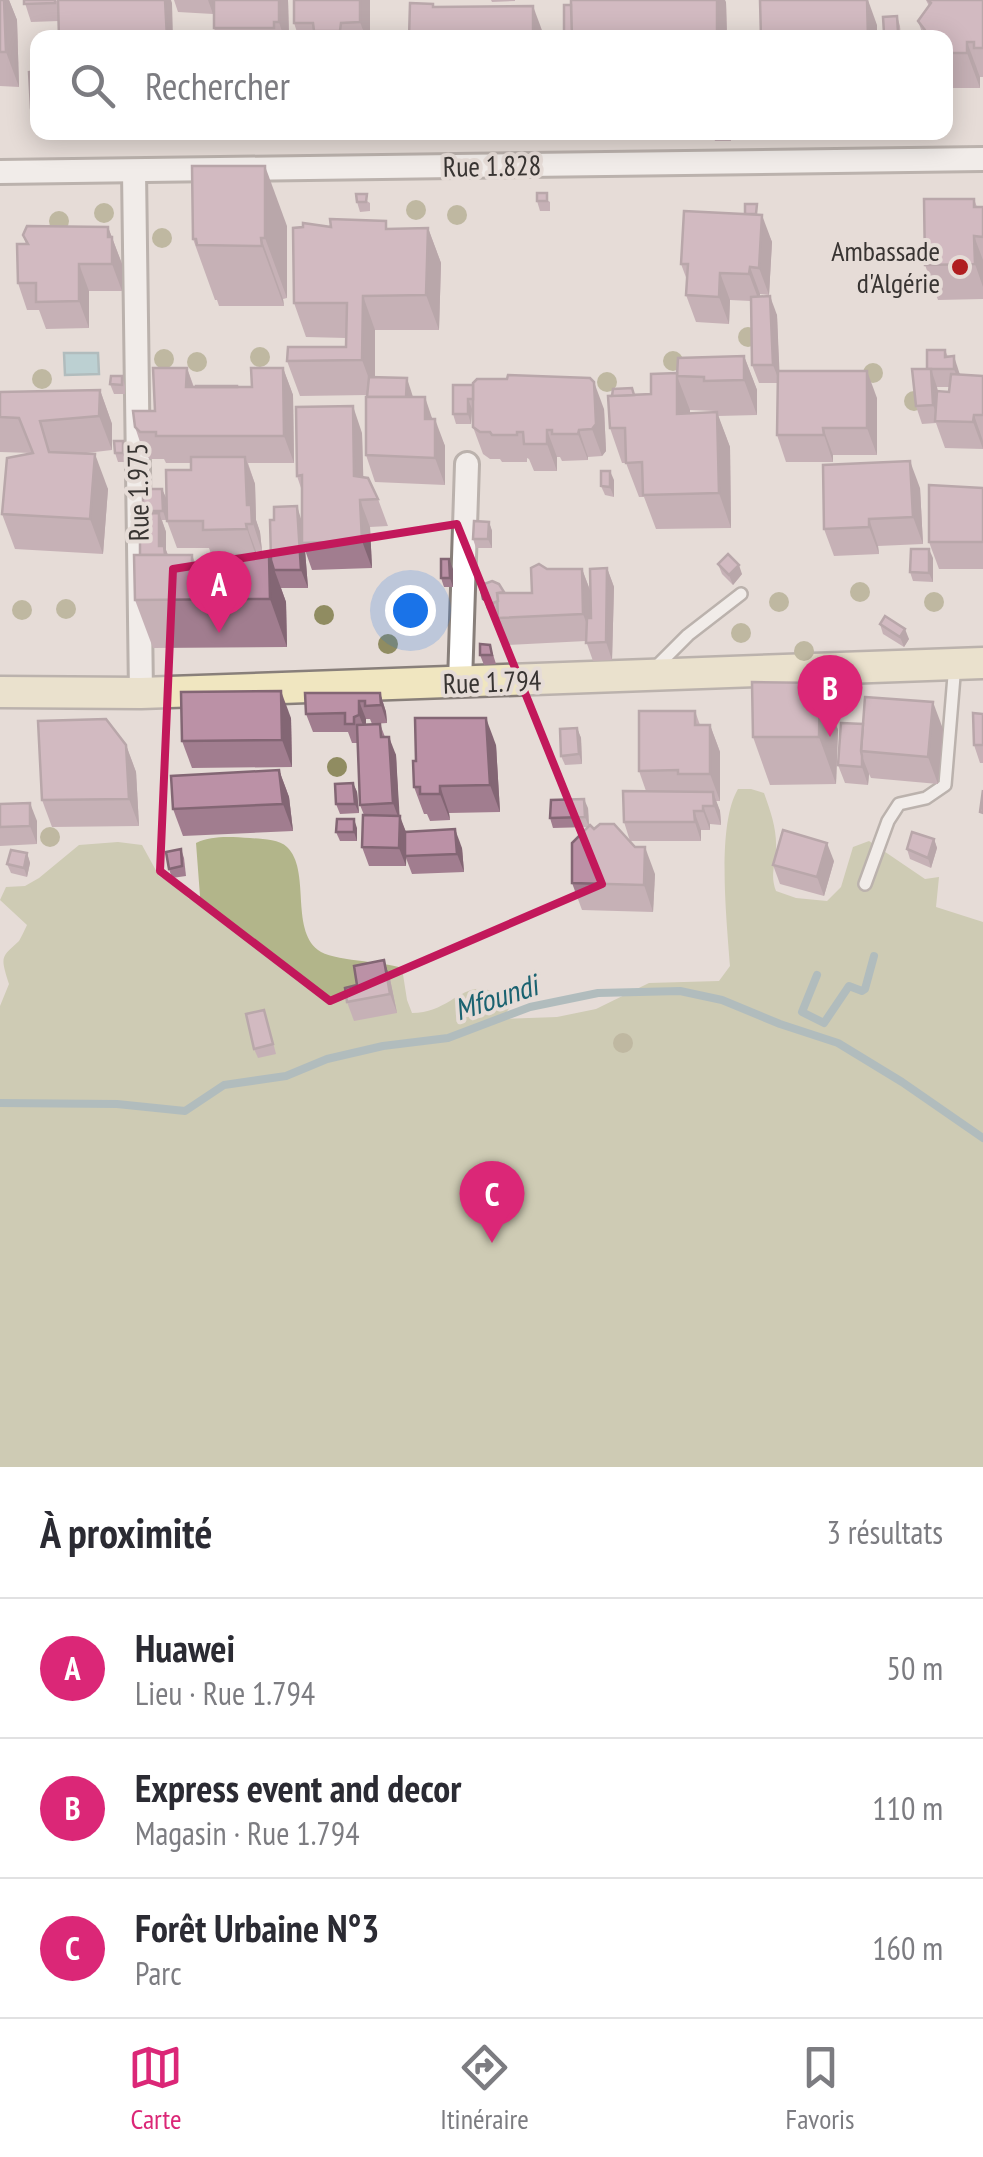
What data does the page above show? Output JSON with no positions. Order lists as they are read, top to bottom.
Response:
{
  "streets": {
    "street": ["Rue 1.828", "Rue 1.975", "Rue 1.794"]
  },
  "crossings": [
    ["Rue 1.828", "Rue 1.975"],
    ["Rue 1.975", "Rue 1.794"]
  ],
  "water": ["Mfoundi"],
  "places": ["Ambassade d'Algérie"],
  "page": {
    "search": "Rechercher",
    "pins": ["A", "B", "C"],
    "heading": ["À proximité", "3 résultats"],
    "list": [
      {
        "mark": "A",
        "name": "Huawei",
        "note": "Lieu · Rue 1.794",
        "value": "50 m"
      },
      {
        "mark": "B",
        "name": "Express event and decor",
        "note": "Magasin · Rue 1.794",
        "value": "110 m"
      },
      {
        "mark": "C",
        "name": "Forêt Urbaine N°3",
        "note": "Parc",
        "value": "160 m"
      }
    ],
    "nav": ["Carte", "Itinéraire", "Favoris"]
  }
}
